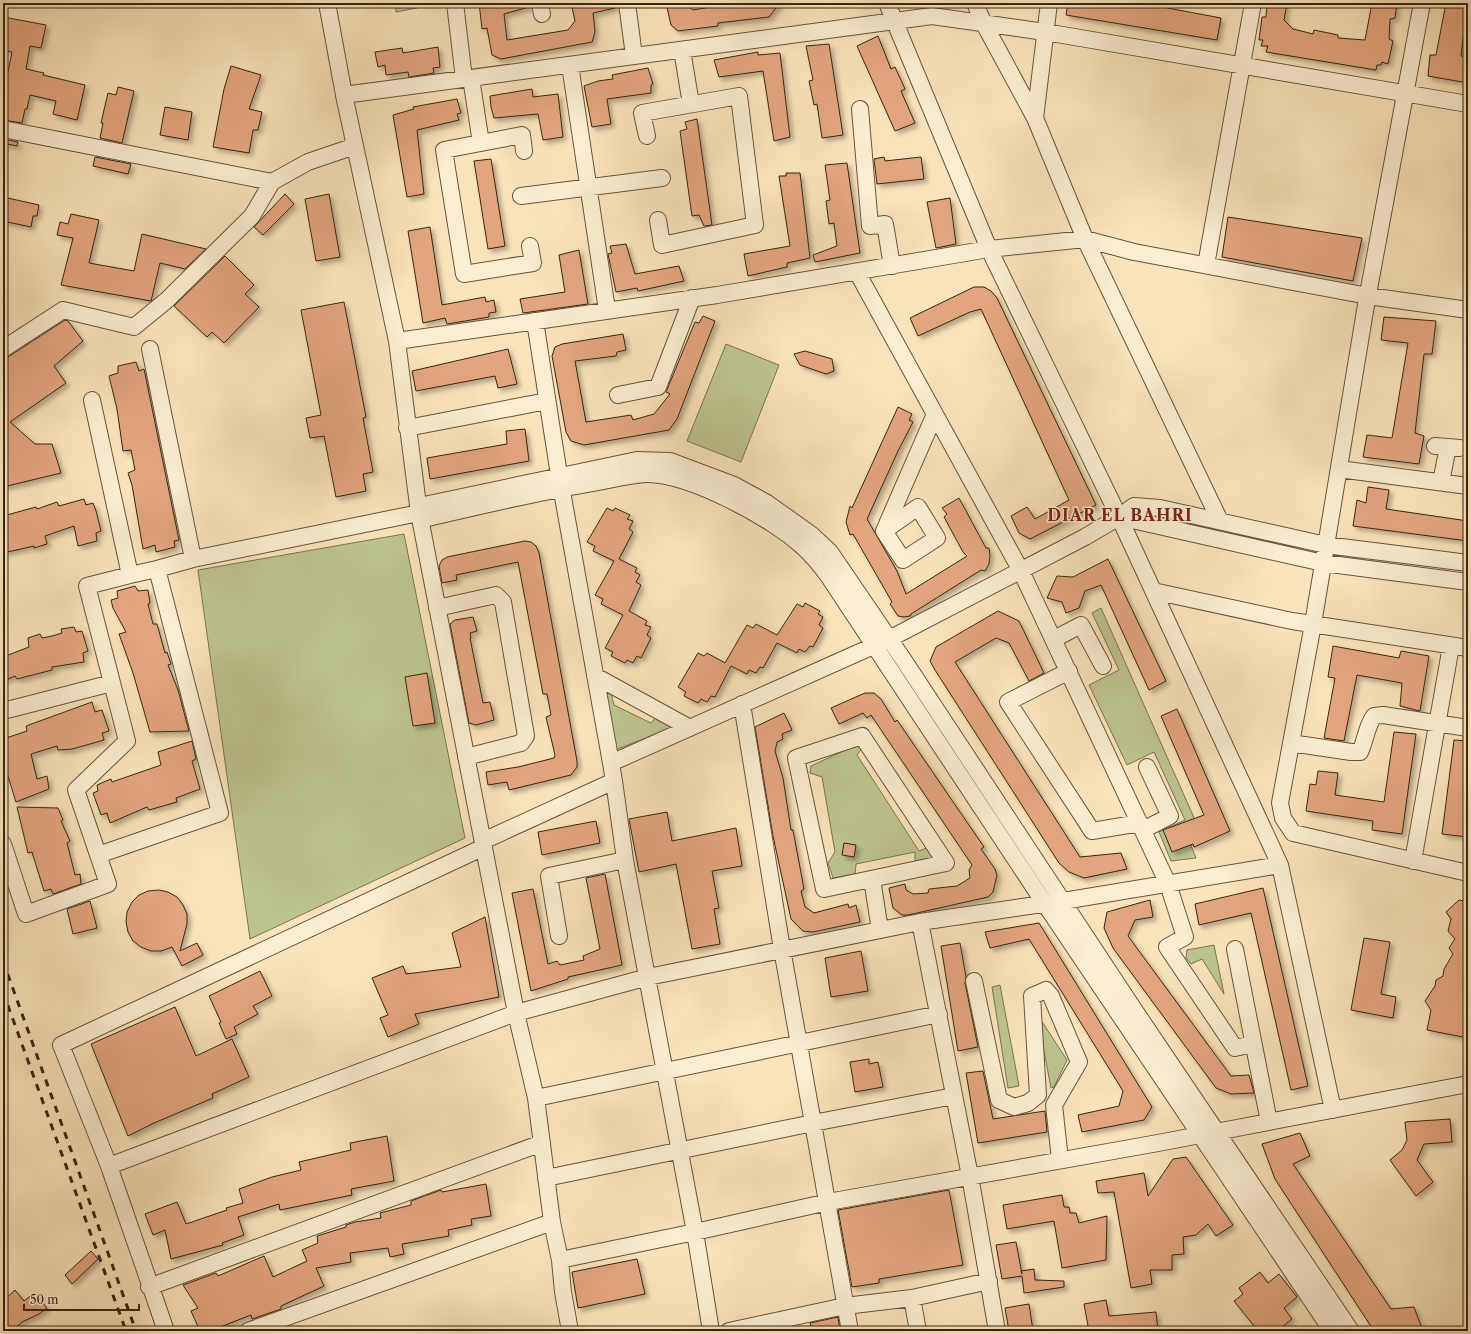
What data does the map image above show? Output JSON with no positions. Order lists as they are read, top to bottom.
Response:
{
  "districts": ["DIAR EL BAHRI"],
  "scale_bar": "50 m"
}
